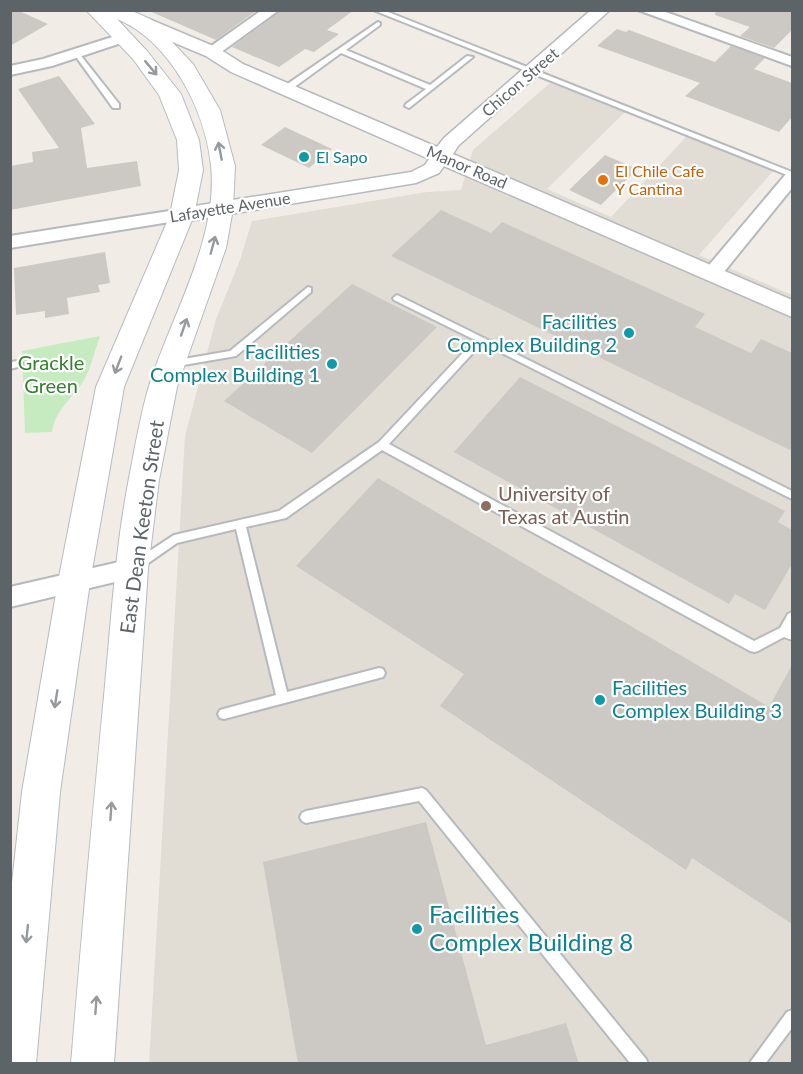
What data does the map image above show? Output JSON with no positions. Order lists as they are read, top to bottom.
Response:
{
  "streets": {
    "main road": ["East Dean Keeton Street"],
    "street": ["Chicon Street", "Manor Road", "Lafayette Avenue"]
  },
  "crossings": [
    ["Chicon Street", "Manor Road"],
    ["Chicon Street", "Lafayette Avenue"],
    ["Manor Road", "Lafayette Avenue"],
    ["Manor Road", "East Dean Keeton Street"],
    ["Lafayette Avenue", "East Dean Keeton Street"]
  ],
  "parks": ["Grackle Green"],
  "places": [
    "El Sapo",
    "El Chile Cafe Y Cantina",
    "Facilities Complex Building 2",
    "Facilities Complex Building 1",
    "University of Texas at Austin",
    "Facilities Complex Building 3",
    "Facilities Complex Building 8"
  ]
}
